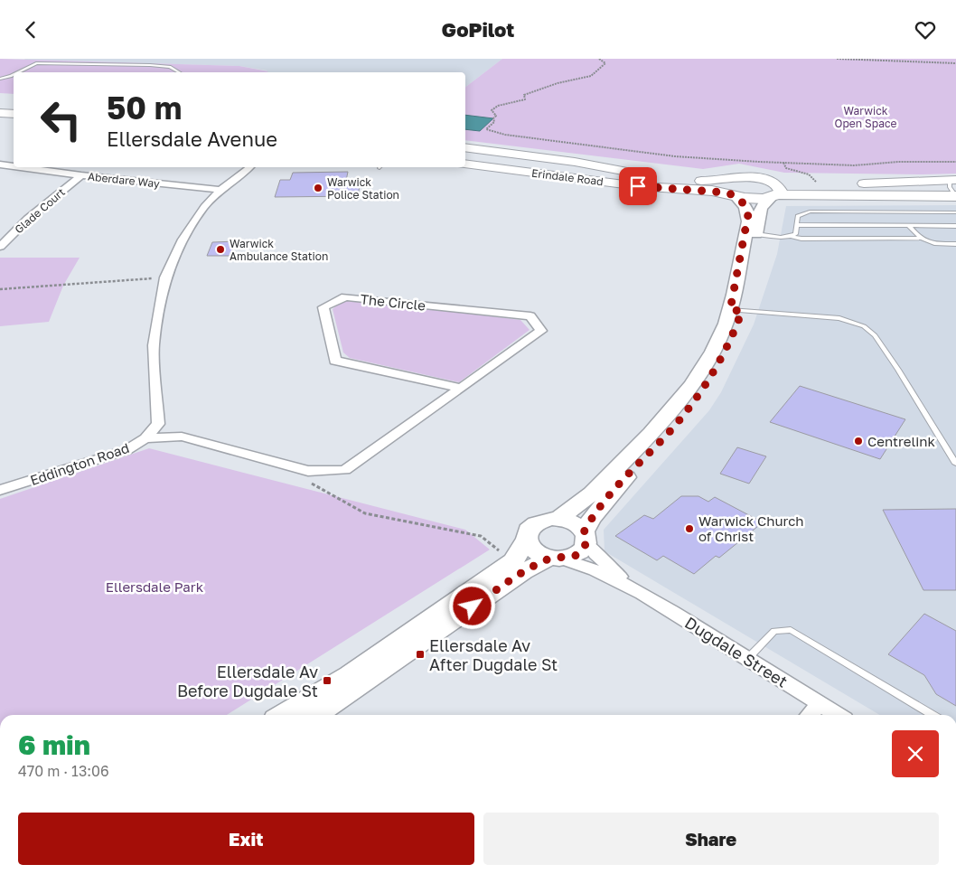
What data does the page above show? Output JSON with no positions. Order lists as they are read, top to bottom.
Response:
{
  "streets": {
    "main road": ["Erindale Road"],
    "street": [
      "Aberdare Way",
      "Glade Court",
      "The Circle",
      "Eddington Road",
      "Dugdale Street"
    ]
  },
  "crossings": [
    ["Aberdare Way", "Glade Court"],
    ["Aberdare Way", "Eddington Road"],
    ["The Circle", "Eddington Road"]
  ],
  "parks": ["Warwick Open Space", "Ellersdale Park"],
  "places": {
    "other": [
      "Warwick Police Station",
      "Warwick Ambulance Station",
      "Centrelink",
      "Warwick Church of Christ"
    ],
    "transit": ["Ellersdale Av After Dugdale St", "Ellersdale Av Before Dugdale St"]
  },
  "page": {
    "header": "GoPilot",
    "turn": ["50 m", "Ellersdale Avenue"],
    "heading": ["6 min", "470 m · 13:06"],
    "buttons": ["Exit", "Share"]
  }
}
